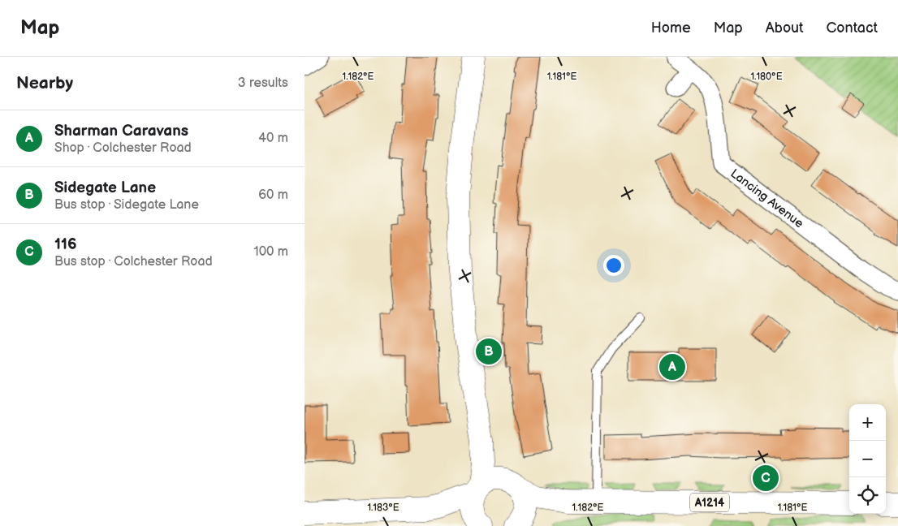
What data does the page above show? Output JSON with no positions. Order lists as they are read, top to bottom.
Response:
{
  "streets": {
    "main road": ["A1214"],
    "street": ["Lancing Avenue"]
  },
  "page": {
    "header": "Map",
    "nav": [
      "Home",
      "Map",
      "About",
      "Contact"
    ],
    "heading": ["Nearby", "3 results"],
    "list": [
      {
        "mark": "A",
        "name": "Sharman Caravans",
        "note": "Shop · Colchester Road",
        "value": "40 m"
      },
      {
        "mark": "B",
        "name": "Sidegate Lane",
        "note": "Bus stop · Sidegate Lane",
        "value": "60 m"
      },
      {
        "mark": "C",
        "name": "116",
        "note": "Bus stop · Colchester Road",
        "value": "100 m"
      }
    ],
    "pins": ["B", "A", "C"],
    "map_buttons": ["+", "−"]
  },
  "coordinates": [
    "1.182°E",
    "1.181°E",
    "1.180°E",
    "1.183°E"
  ]
}
